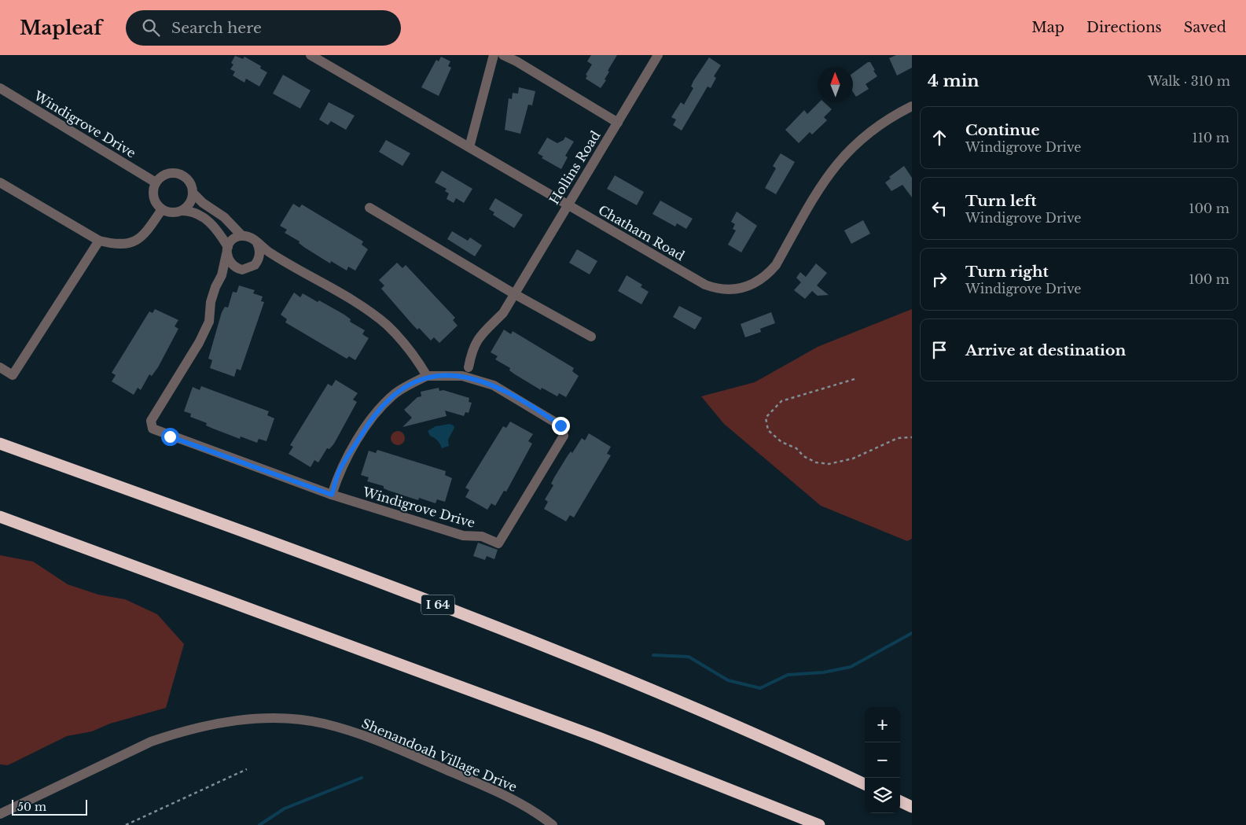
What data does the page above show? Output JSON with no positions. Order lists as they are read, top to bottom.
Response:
{
  "streets": {
    "highway": ["I 64"],
    "street": [
      "Windigrove Drive",
      "Hollins Road",
      "Chatham Road",
      "Shenandoah Village Drive"
    ]
  },
  "crossings": [
    ["Hollins Road", "Chatham Road"]
  ],
  "scale_bar": "50 m",
  "north": "top",
  "page": {
    "header": "Mapleaf",
    "search": "Search here",
    "nav": ["Map", "Directions", "Saved"],
    "heading": ["4 min", "Walk · 310 m"],
    "list": [
      ["Continue", "Windigrove Drive", "110 m"],
      ["Turn left", "Windigrove Drive", "100 m"],
      ["Turn right", "Windigrove Drive", "100 m"],
      "Arrive at destination"
    ],
    "map_buttons": ["+", "−"],
    "scale": "50 m"
  }
}
